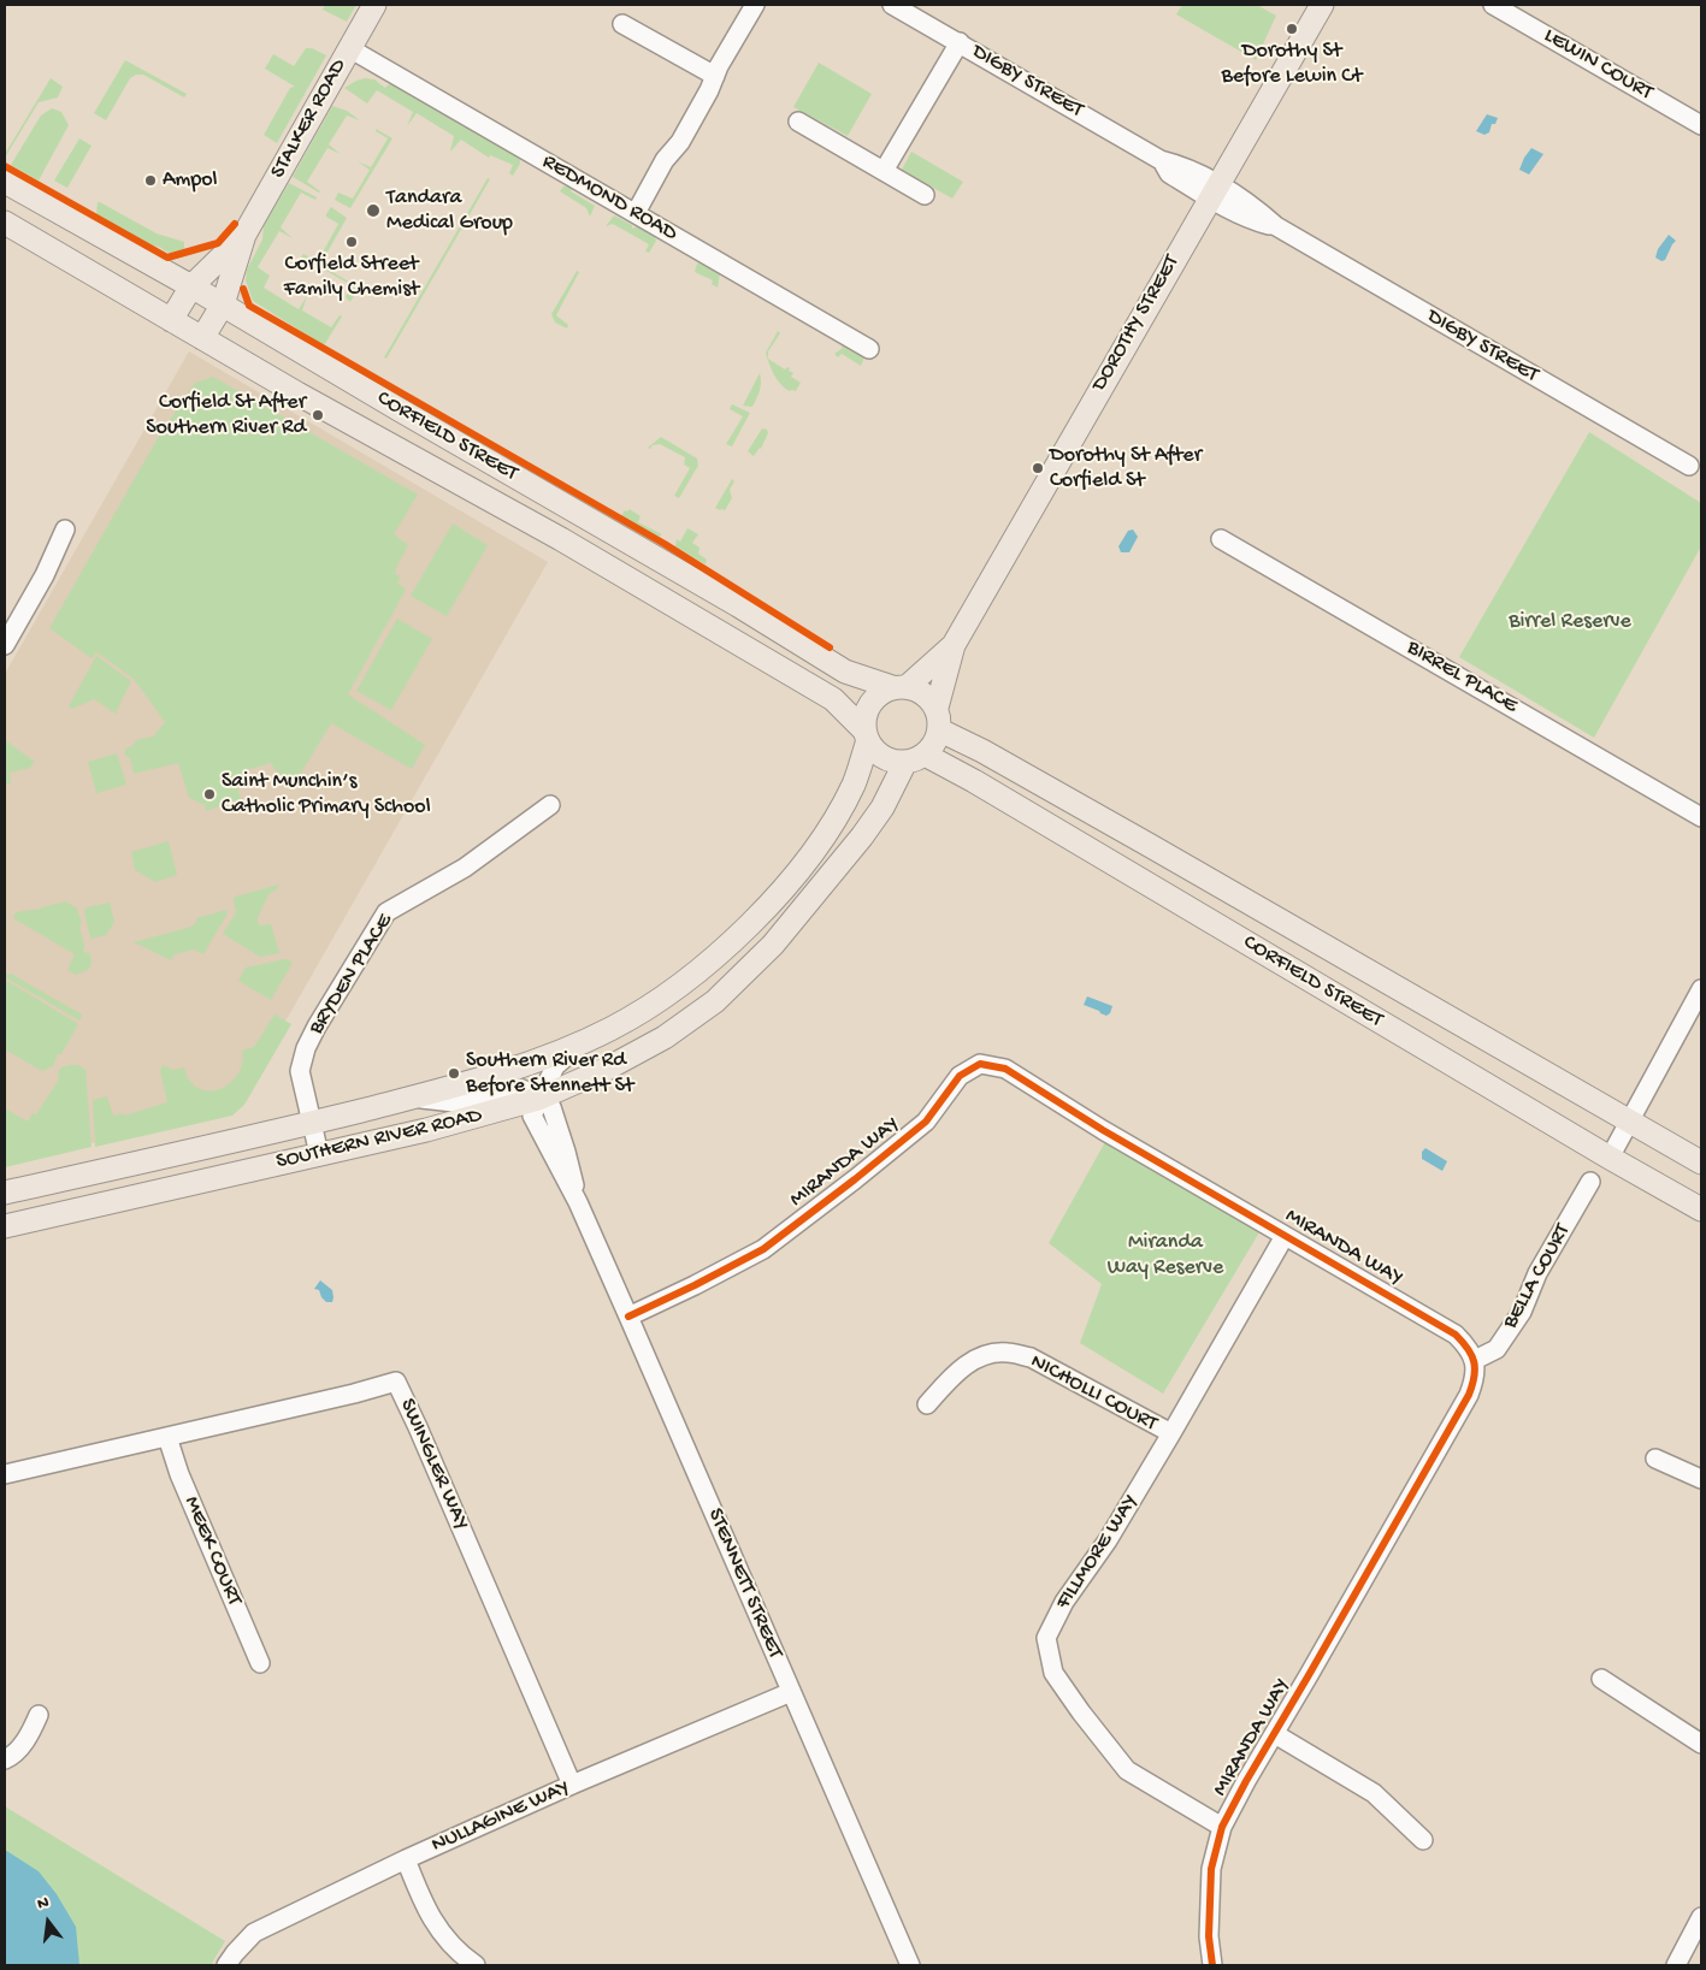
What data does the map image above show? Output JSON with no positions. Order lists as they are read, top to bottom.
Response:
{
  "streets": {
    "main road": [
      "STALKER ROAD",
      "DOROTHY STREET",
      "CORFIELD STREET",
      "SOUTHERN RIVER ROAD"
    ],
    "street": [
      "LEWIN COURT",
      "DIGBY STREET",
      "REDMOND ROAD",
      "BIRREL PLACE",
      "BRYDEN PLACE",
      "MIRANDA WAY",
      "BELLA COURT",
      "NICHOLLI COURT",
      "SWINGLER WAY",
      "MEEK COURT",
      "FILLMORE WAY",
      "STENNETT STREET",
      "NULLAGINE WAY"
    ]
  },
  "crossings": [
    ["DIGBY STREET", "DOROTHY STREET"],
    ["STALKER ROAD", "REDMOND ROAD"],
    ["STALKER ROAD", "CORFIELD STREET"],
    ["DOROTHY STREET", "CORFIELD STREET"],
    ["DOROTHY STREET", "SOUTHERN RIVER ROAD"],
    ["CORFIELD STREET", "SOUTHERN RIVER ROAD"],
    ["BRYDEN PLACE", "SOUTHERN RIVER ROAD"],
    ["SOUTHERN RIVER ROAD", "STENNETT STREET"],
    ["MIRANDA WAY", "BELLA COURT"],
    ["MIRANDA WAY", "FILLMORE WAY"],
    ["MIRANDA WAY", "STENNETT STREET"],
    ["NICHOLLI COURT", "FILLMORE WAY"],
    ["SWINGLER WAY", "MEEK COURT"],
    ["SWINGLER WAY", "NULLAGINE WAY"],
    ["STENNETT STREET", "NULLAGINE WAY"]
  ],
  "parks": ["Birrel Reserve", "Miranda Way Reserve"],
  "places": [
    "Dorothy St Before Lewin Ct",
    "Ampol",
    "Tandara Medical Group",
    "Corfield Street Family Chemist",
    "Corfield St After Southern River Rd",
    "Dorothy St After Corfield St",
    "Saint Munchin’s Catholic Primary School",
    "Southern River Rd Before Stennett St"
  ],
  "north": "top"
}
